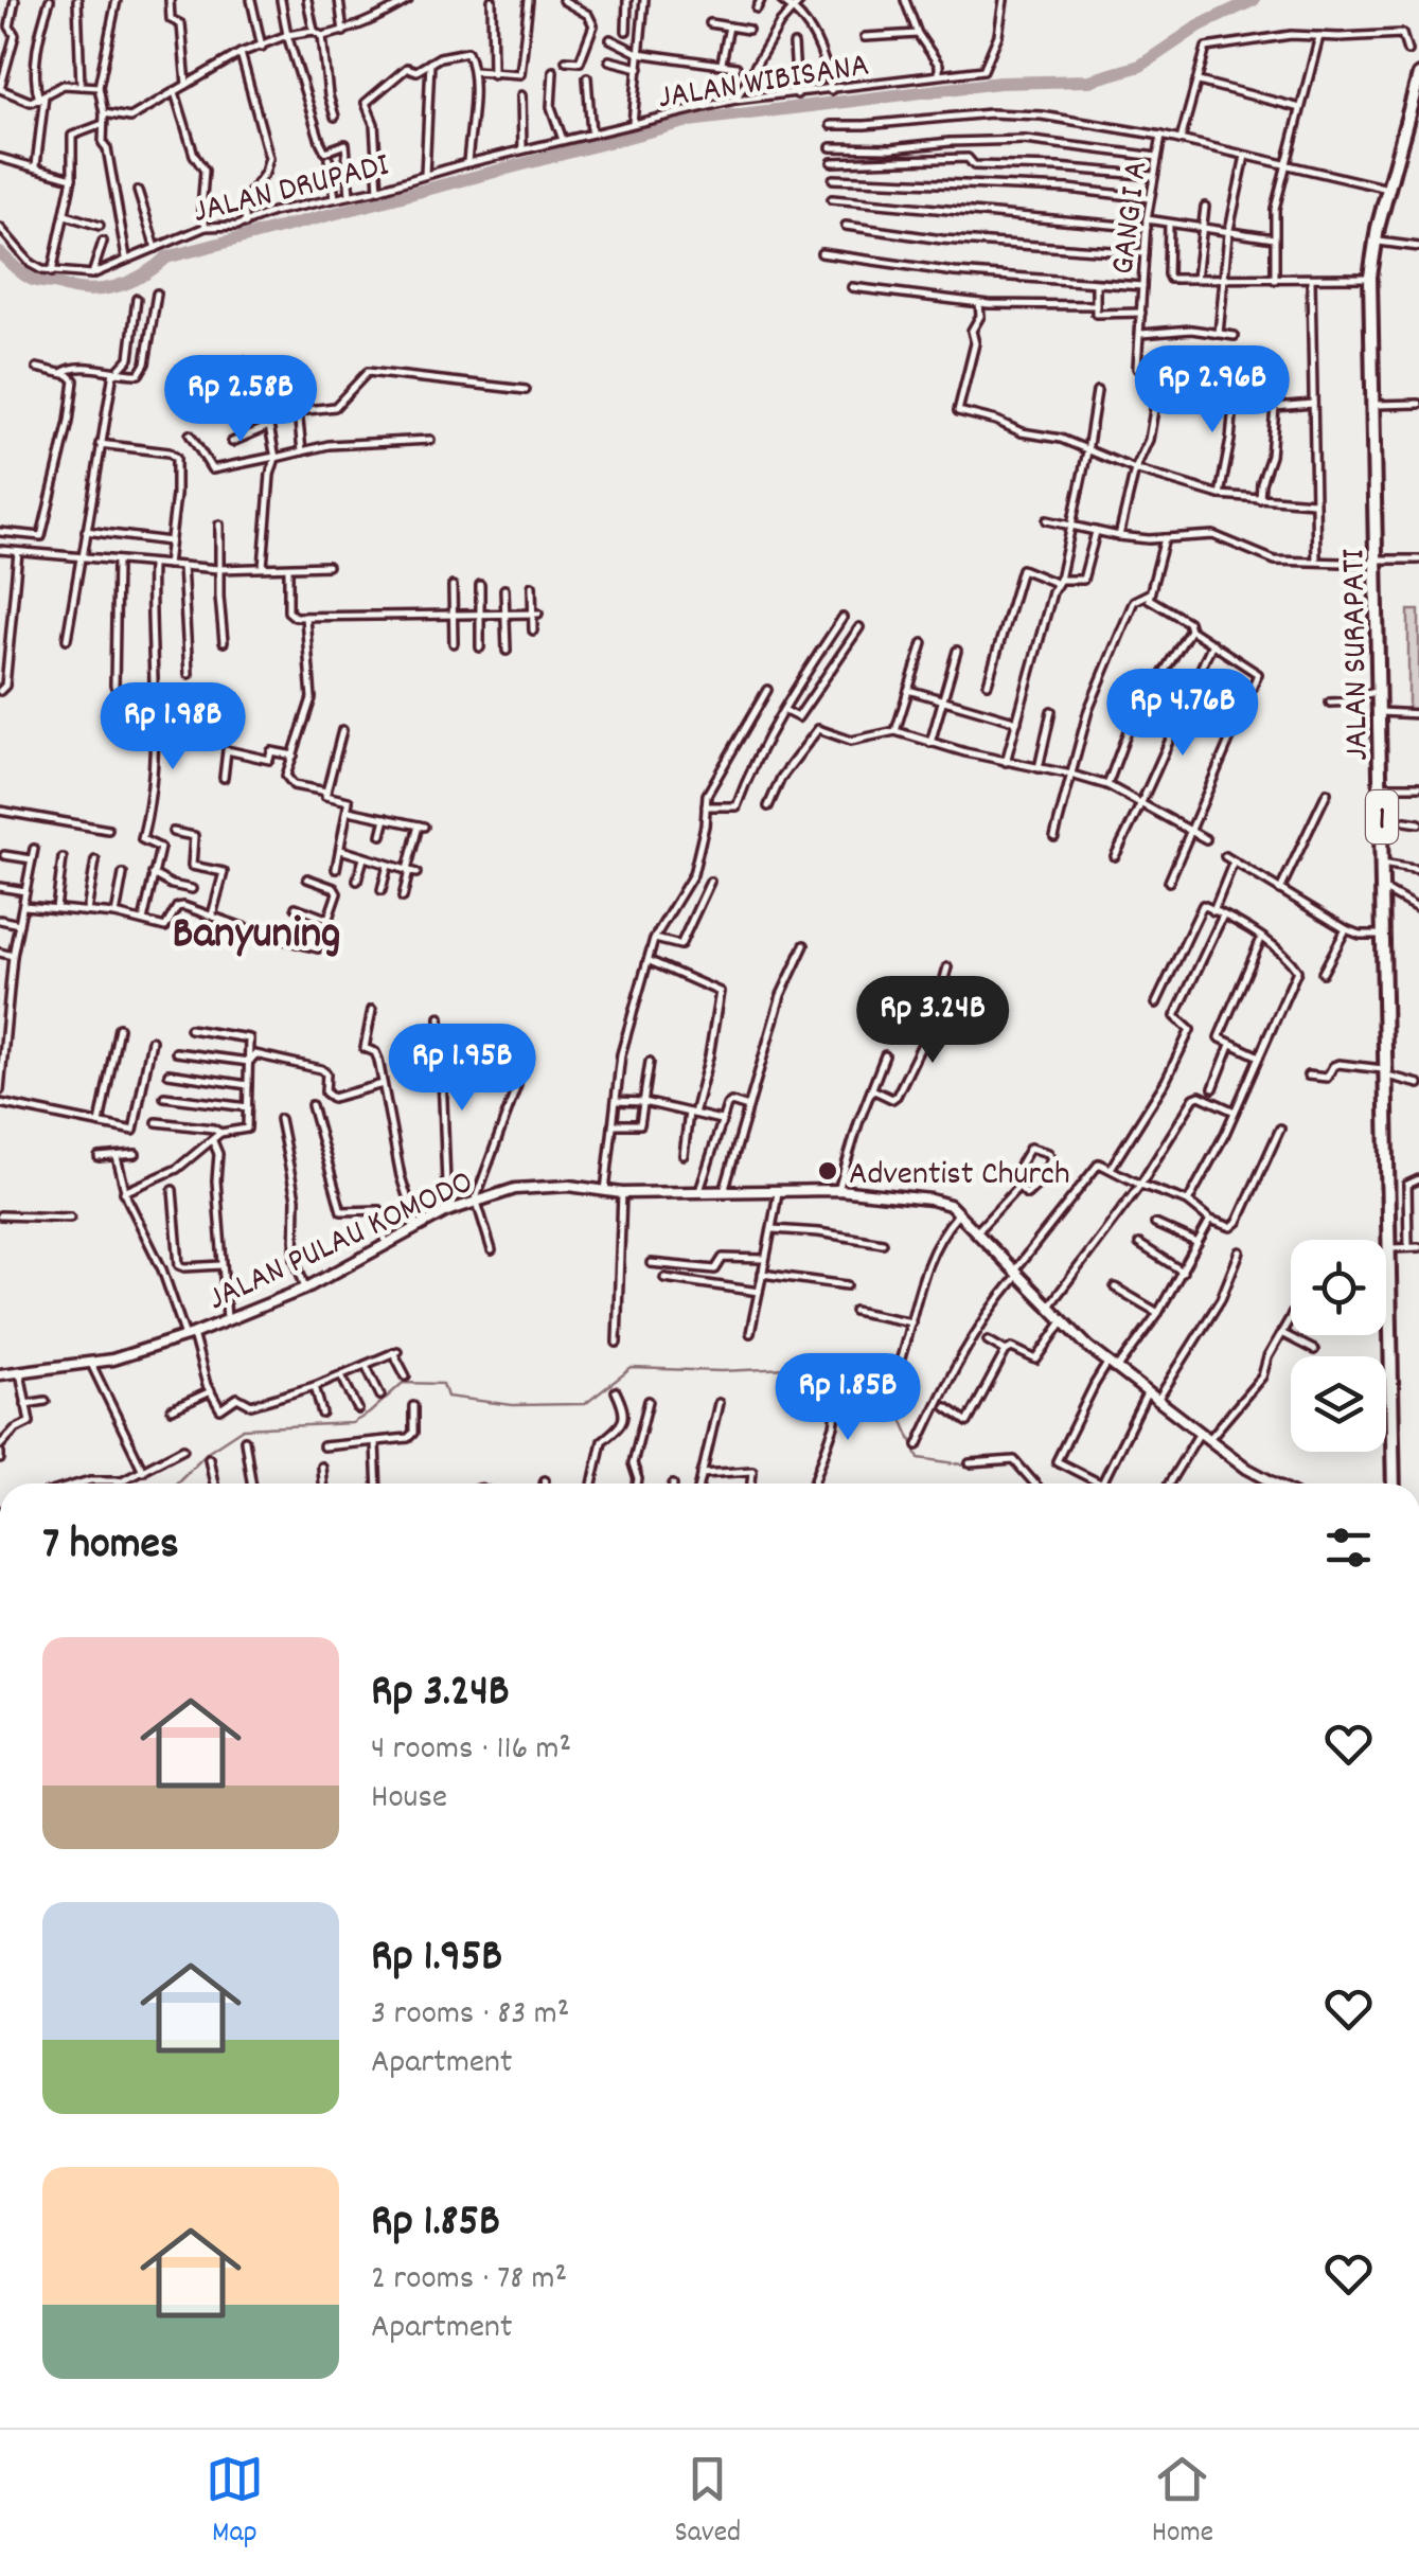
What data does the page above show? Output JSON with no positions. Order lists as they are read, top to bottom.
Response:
{
  "streets": {
    "highway": ["JALAN SURAPATI", "1"],
    "street": [
      "JALAN WIBISANA",
      "JALAN DRUPADI",
      "GANG I A",
      "JALAN PULAU KOMODO"
    ]
  },
  "crossings": [
    ["JALAN WIBISANA", "JALAN DRUPADI"]
  ],
  "districts": ["Banyuning"],
  "places": ["Adventist Church"],
  "page": {
    "price": [
      "Rp 2.96B",
      "Rp 2.58B",
      "Rp 4.76B",
      "Rp 1.98B",
      "Rp 3.24B",
      "Rp 1.95B",
      "Rp 1.85B"
    ],
    "heading": "7 homes",
    "list": [
      {
        "name": "Rp 3.24B",
        "note": "4 rooms · 116 m² · House"
      },
      {
        "name": "Rp 1.95B",
        "note": "3 rooms · 83 m² · Apartment"
      },
      {
        "name": "Rp 1.85B",
        "note": "2 rooms · 78 m² · Apartment"
      }
    ],
    "tabs": ["Map", "Saved", "Home"]
  }
}
